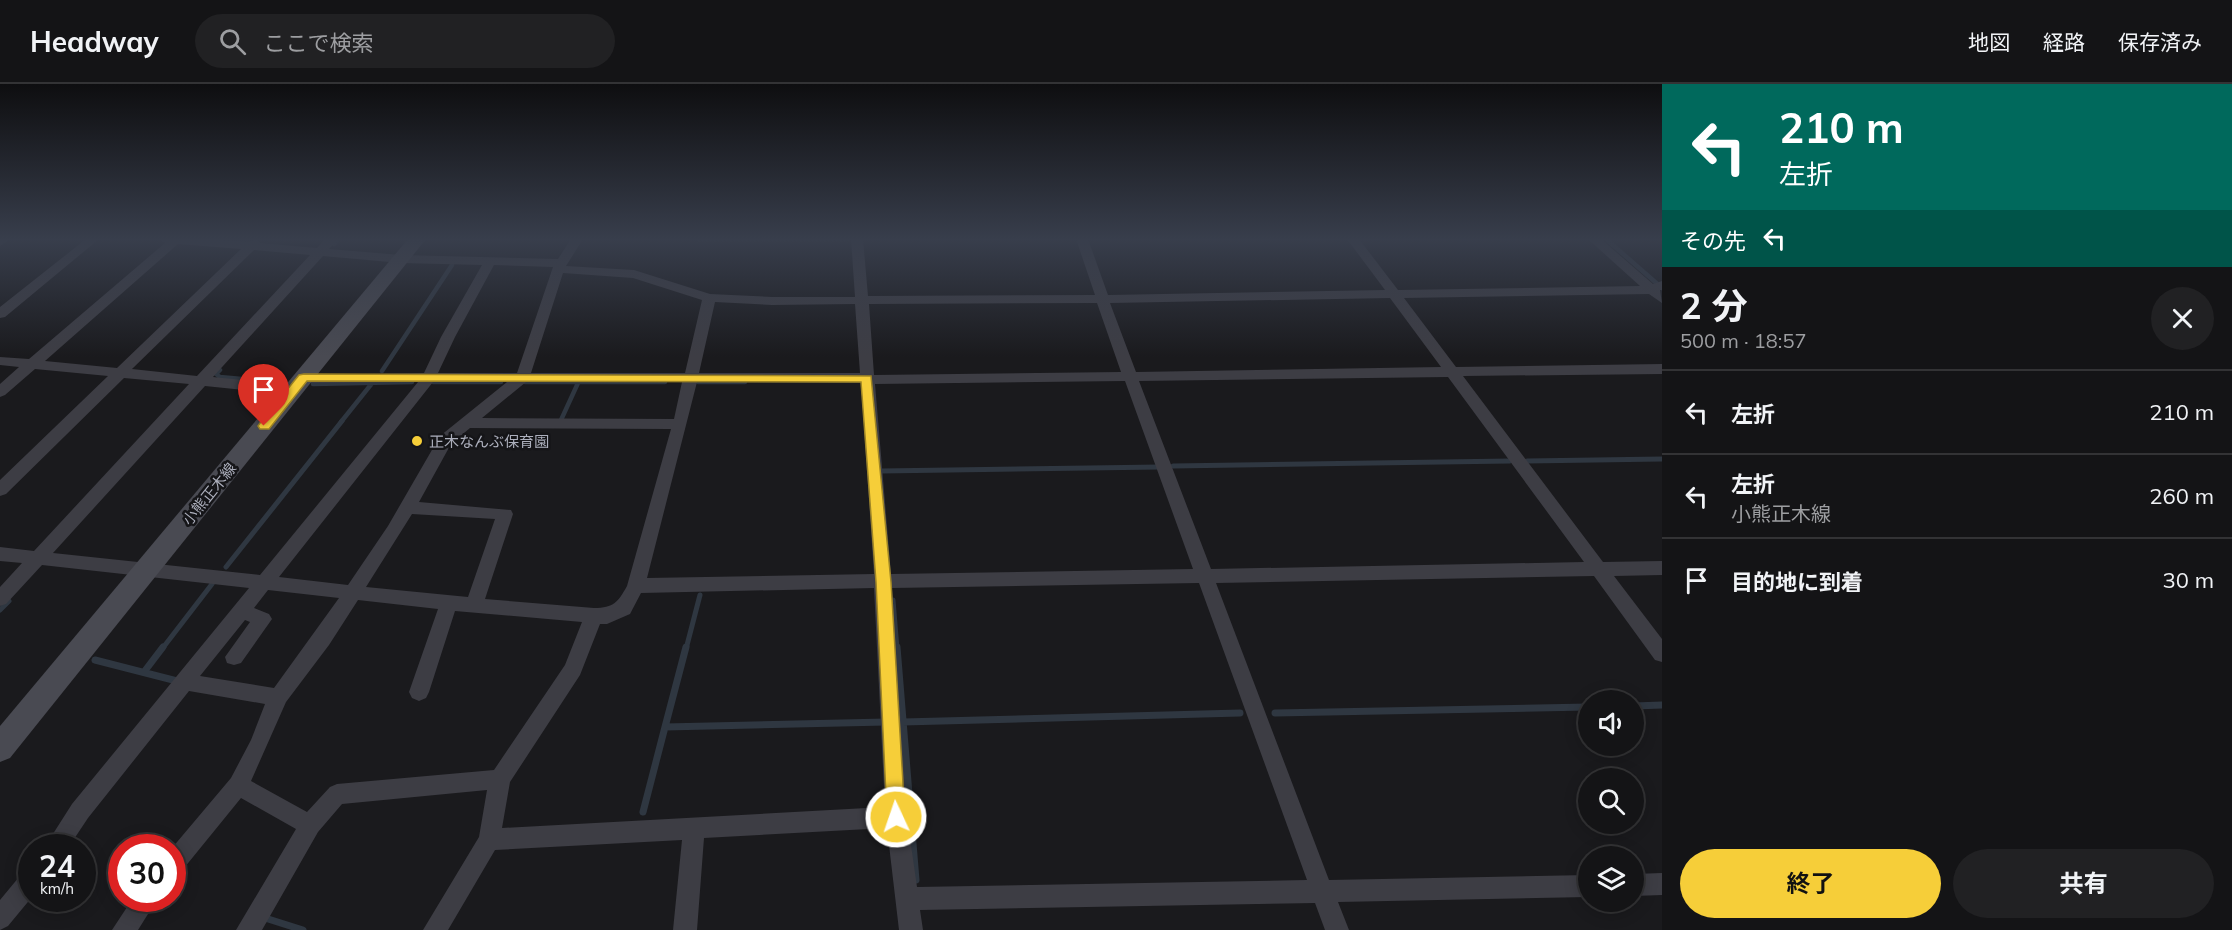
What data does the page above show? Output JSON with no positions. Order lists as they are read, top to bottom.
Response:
{
  "streets": {
    "main road": ["小熊正木線"]
  },
  "places": ["正木なんぶ保育園"],
  "page": {
    "header": "Headway",
    "search": "ここで検索",
    "nav": ["地図", "経路", "保存済み"],
    "turn": ["210 m", "左折"],
    "then": "その先",
    "heading": ["2 分", "500 m · 18:57"],
    "list": [
      {
        "name": "左折",
        "value": "210 m"
      },
      {
        "name": "左折",
        "note": "小熊正木線",
        "value": "260 m"
      },
      {
        "name": "目的地に到着",
        "value": "30 m"
      }
    ],
    "speed": "24 km/h",
    "limit": "30",
    "buttons": ["終了", "共有"]
  }
}
